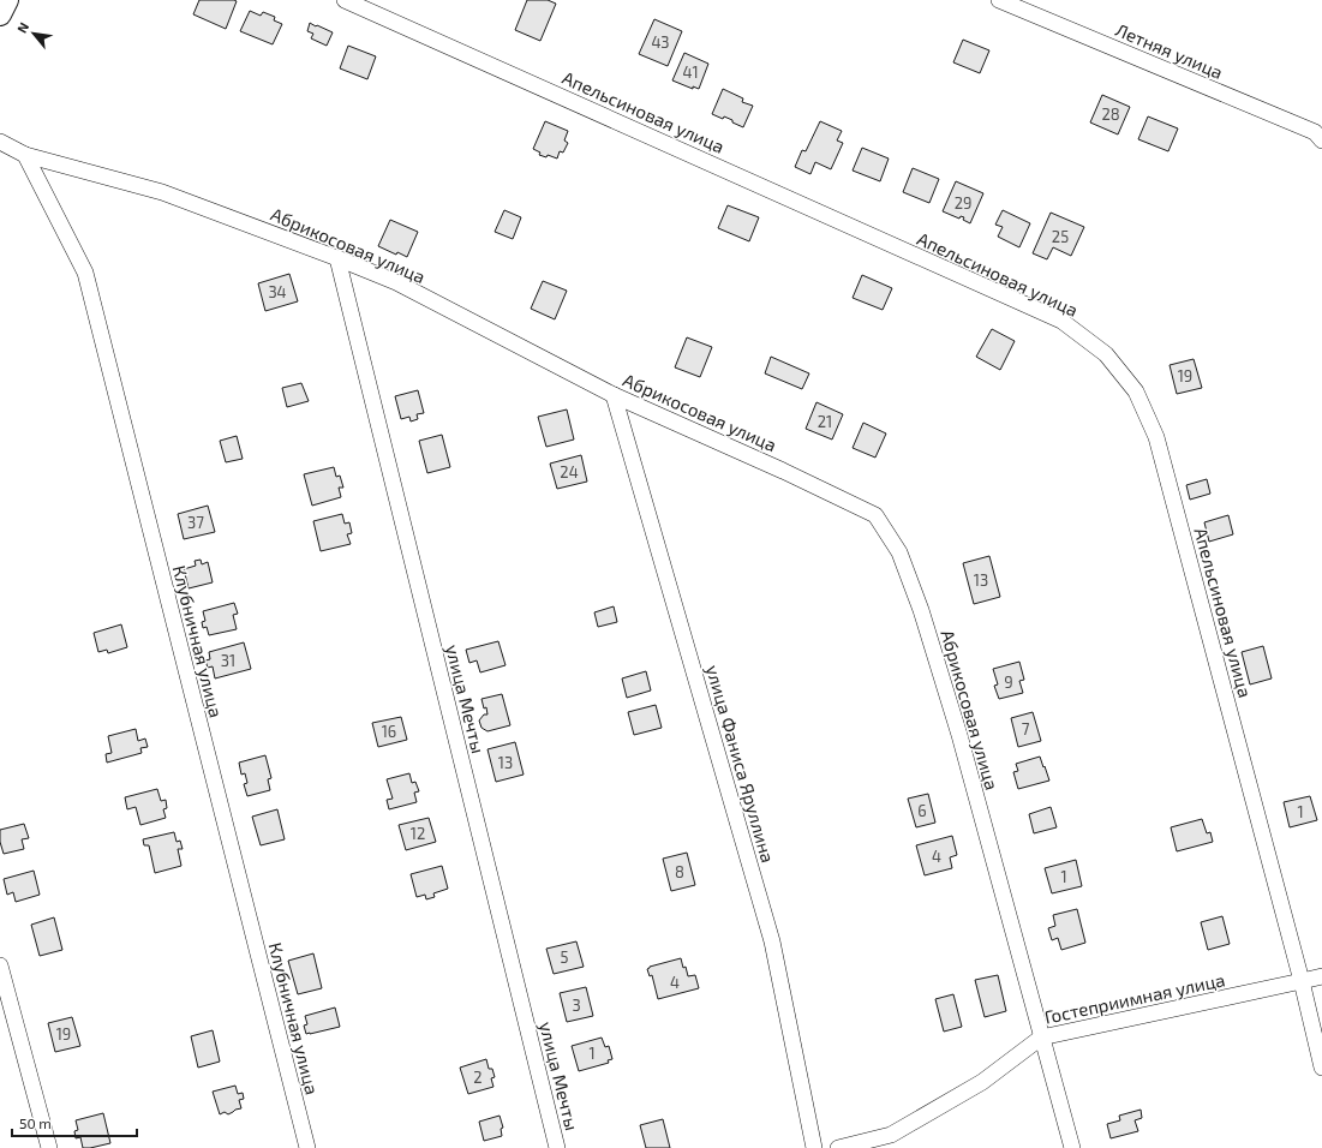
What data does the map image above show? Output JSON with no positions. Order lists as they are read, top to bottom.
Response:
{
  "streets": {
    "street": [
      "Летняя улица",
      "Апельсиновая улица",
      "Абрикосовая улица",
      "Клубничная улица",
      "улица Мечты",
      "улица Фаниса Яруллина",
      "Гостеприимная улица"
    ]
  },
  "crossings": [
    ["Апельсиновая улица", "Гостеприимная улица"],
    ["Абрикосовая улица", "Клубничная улица"],
    ["Абрикосовая улица", "улица Мечты"],
    ["Абрикосовая улица", "улица Фаниса Яруллина"],
    ["Абрикосовая улица", "Гостеприимная улица"]
  ],
  "house_numbers": [
    "43",
    "41",
    "28",
    "29",
    "25",
    "34",
    "19",
    "21",
    "24",
    "37",
    "13",
    "31",
    "9",
    "7",
    "16",
    "13",
    "6",
    "1",
    "12",
    "4",
    "8",
    "1",
    "5",
    "4",
    "3",
    "19",
    "1",
    "2"
  ],
  "scale_bar": "50 m",
  "north": "top left"
}
